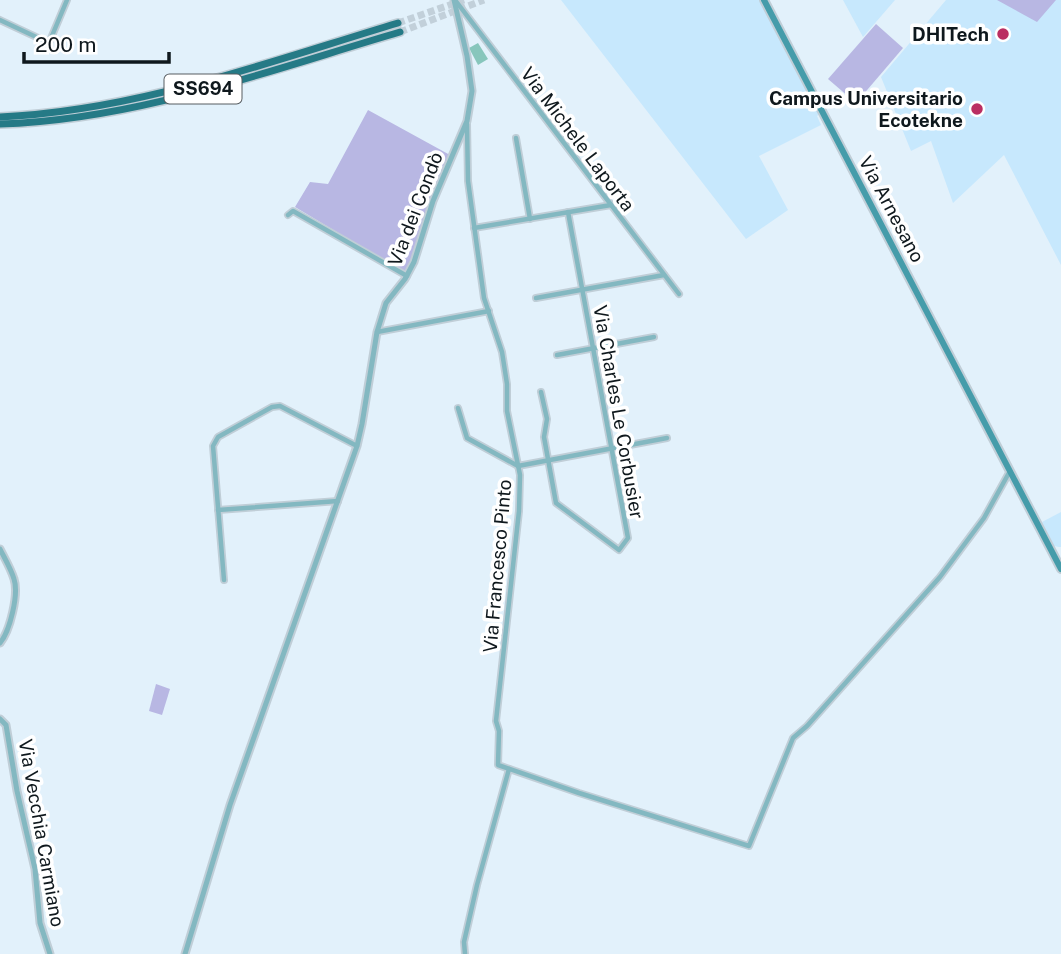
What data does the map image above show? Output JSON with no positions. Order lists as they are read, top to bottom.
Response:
{
  "streets": {
    "highway": ["SS694"],
    "main road": ["Via Arnesano"],
    "street": [
      "Via Michele Laporta",
      "Via dei Condò",
      "Via Charles Le Corbusier",
      "Via Francesco Pinto",
      "Via Vecchia Carmiano"
    ]
  },
  "crossings": [
    ["Via Michele Laporta", "Via dei Condò"],
    ["Via dei Condò", "Via Francesco Pinto"]
  ],
  "places": ["DHITech", "Campus Universitario Ecotekne"],
  "scale_bar": "200 m"
}
